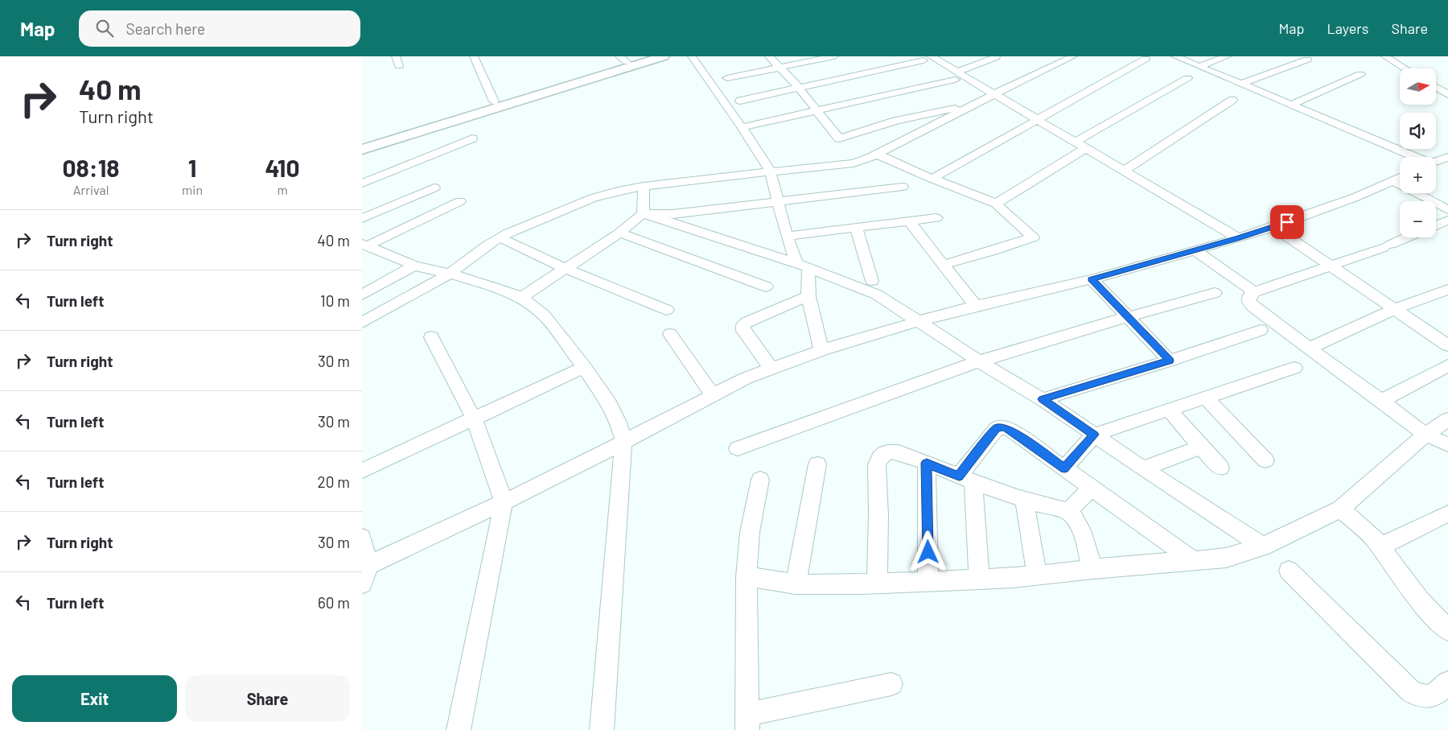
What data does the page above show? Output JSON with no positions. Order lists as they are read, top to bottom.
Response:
{
  "north": "right",
  "page": {
    "header": "Map",
    "search": "Search here",
    "nav": ["Map", "Layers", "Share"],
    "turn": ["40 m", "Turn right"],
    "map_buttons": ["+", "−"],
    "eta": [
      "08:18",
      "Arrival",
      "1",
      "min",
      "410",
      "m"
    ],
    "list": [
      {
        "name": "Turn right",
        "value": "40 m"
      },
      {
        "name": "Turn left",
        "value": "10 m"
      },
      {
        "name": "Turn right",
        "value": "30 m"
      },
      {
        "name": "Turn left",
        "value": "30 m"
      },
      {
        "name": "Turn left",
        "value": "20 m"
      },
      {
        "name": "Turn right",
        "value": "30 m"
      },
      {
        "name": "Turn left",
        "value": "60 m"
      }
    ],
    "buttons": ["Exit", "Share"]
  }
}
